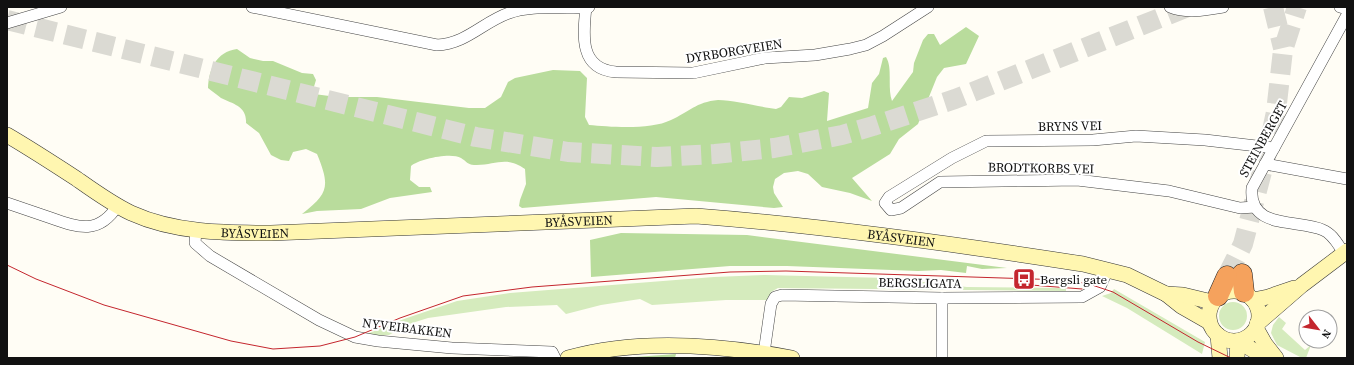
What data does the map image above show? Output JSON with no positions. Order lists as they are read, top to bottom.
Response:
{
  "streets": {
    "main road": ["BYÅSVEIEN"],
    "street": [
      "DYRBORGVEIEN",
      "BRYNS VEI",
      "STEINBERGET",
      "BRODTKORBS VEI",
      "BERGSLIGATA",
      "NYVEIBAKKEN"
    ]
  },
  "crossings": [
    ["BRYNS VEI", "STEINBERGET"],
    ["BRYNS VEI", "BRODTKORBS VEI"],
    ["STEINBERGET", "BRODTKORBS VEI"],
    ["BYÅSVEIEN", "BERGSLIGATA"],
    ["BYÅSVEIEN", "NYVEIBAKKEN"]
  ],
  "places": {
    "bus stop": ["Bergsli gate"]
  },
  "north": "bottom right"
}
